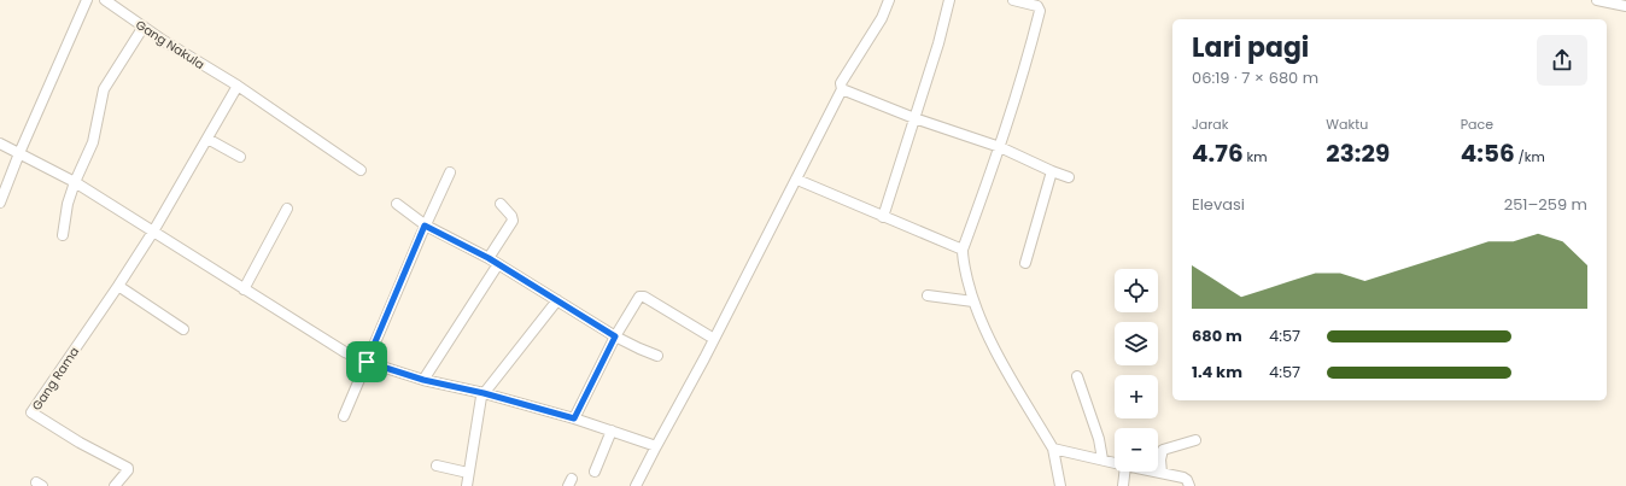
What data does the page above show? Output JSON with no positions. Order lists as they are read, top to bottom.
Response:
{
  "streets": {
    "street": ["Gang Nakula", "Gang Rama"]
  },
  "crossings": [
    ["Gang Nakula", "Gang Rama"]
  ],
  "page": {
    "heading": ["Lari pagi", "06:19 · 7 × 680 m"],
    "stats": [
      ["Jarak", "4.76 km"],
      ["Waktu", "23:29"],
      ["Pace", "4:56 /km"]
    ],
    "chart": ["Elevasi", "251–259 m"],
    "map_buttons": ["+", "−"],
    "list": [
      {
        "name": "680 m",
        "note": "4:57"
      },
      {
        "name": "1.4 km",
        "note": "4:57"
      }
    ]
  }
}
